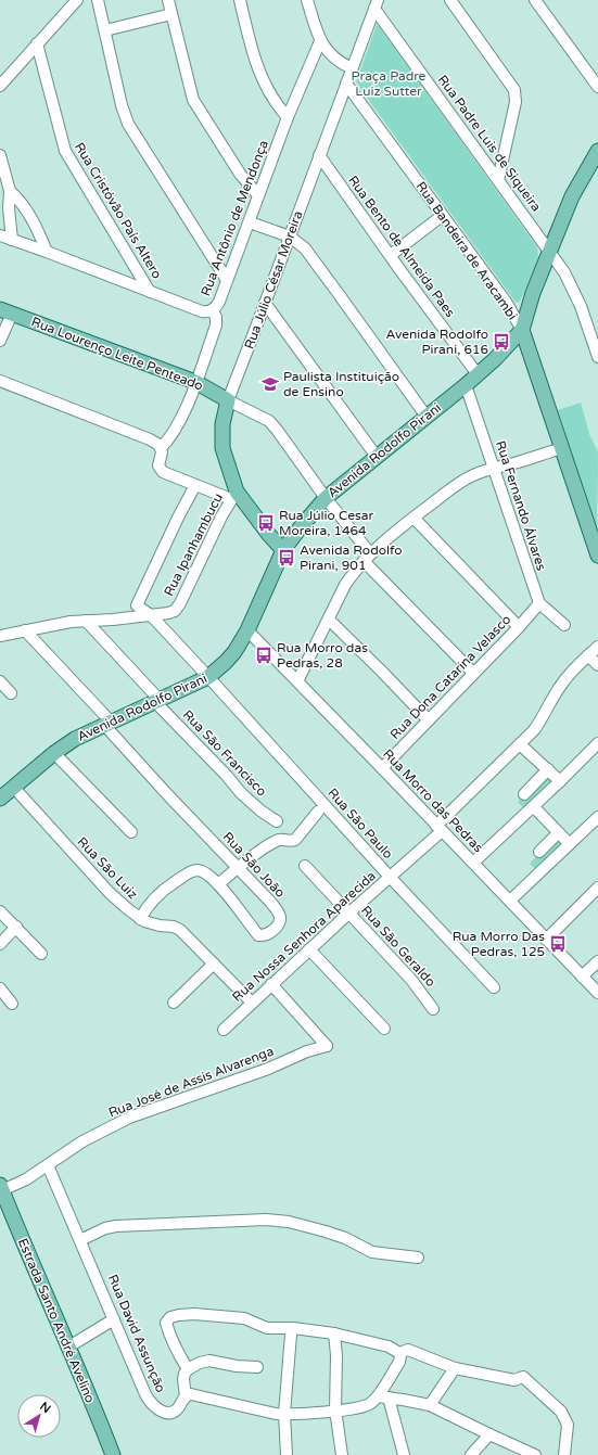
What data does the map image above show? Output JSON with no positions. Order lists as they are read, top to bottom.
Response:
{
  "streets": {
    "main road": [
      "Rua Bandeira de Aracambi",
      "Rua Júlio César Moreira",
      "Rua Lourenço Leite Penteado",
      "Avenida Rodolfo Pirani",
      "Estrada Santo André Avelino"
    ],
    "street": [
      "Rua Padre Luis de Siqueira",
      "Rua Cristóvão País Altero",
      "Rua Antônio de Mendonça",
      "Rua Bento de Almeida Paes",
      "Rua Fernando Álvares",
      "Rua Ipanhambucu",
      "Rua Dona Catarina Velasco",
      "Rua São Francisco",
      "Rua Morro das Pedras",
      "Rua São Paulo",
      "Rua São João",
      "Rua São Luiz",
      "Rua Nossa Senhora Aparecida",
      "Rua São Geraldo",
      "Rua José de Assis Alvarenga",
      "Rua David Assunção"
    ]
  },
  "crossings": [
    ["Rua Padre Luis de Siqueira", "Rua Júlio César Moreira"],
    ["Rua Padre Luis de Siqueira", "Avenida Rodolfo Pirani"],
    ["Rua Antônio de Mendonça", "Rua Lourenço Leite Penteado"],
    ["Rua Bento de Almeida Paes", "Rua Júlio César Moreira"],
    ["Rua Bento de Almeida Paes", "Avenida Rodolfo Pirani"],
    ["Rua Bandeira de Aracambi", "Rua Júlio César Moreira"],
    ["Rua Bandeira de Aracambi", "Avenida Rodolfo Pirani"],
    ["Rua Júlio César Moreira", "Rua Lourenço Leite Penteado"],
    ["Rua Júlio César Moreira", "Avenida Rodolfo Pirani"],
    ["Rua Júlio César Moreira", "Rua Ipanhambucu"],
    ["Rua Lourenço Leite Penteado", "Avenida Rodolfo Pirani"],
    ["Rua Lourenço Leite Penteado", "Rua Dona Catarina Velasco"],
    ["Avenida Rodolfo Pirani", "Rua Fernando Álvares"],
    ["Avenida Rodolfo Pirani", "Rua São Francisco"],
    ["Avenida Rodolfo Pirani", "Rua Morro das Pedras"],
    ["Avenida Rodolfo Pirani", "Rua São Paulo"],
    ["Avenida Rodolfo Pirani", "Rua São João"],
    ["Avenida Rodolfo Pirani", "Rua São Luiz"],
    ["Rua Fernando Álvares", "Rua Dona Catarina Velasco"],
    ["Rua Ipanhambucu", "Rua São Francisco"],
    ["Rua Ipanhambucu", "Rua São Paulo"],
    ["Rua Ipanhambucu", "Rua São João"],
    ["Rua Dona Catarina Velasco", "Rua Morro das Pedras"],
    ["Rua Morro das Pedras", "Rua Nossa Senhora Aparecida"],
    ["Rua São Paulo", "Rua Nossa Senhora Aparecida"],
    ["Rua São João", "Rua São Luiz"],
    ["Rua São Luiz", "Rua Nossa Senhora Aparecida"],
    ["Rua Nossa Senhora Aparecida", "Rua São Geraldo"],
    ["Rua Nossa Senhora Aparecida", "Rua José de Assis Alvarenga"],
    ["Rua José de Assis Alvarenga", "Estrada Santo André Avelino"],
    ["Rua José de Assis Alvarenga", "Rua David Assunção"]
  ],
  "parks": ["Praça Padre Luiz Sutter"],
  "places": {
    "bus stop": [
      "Avenida Rodolfo Pirani, 616",
      "Rua Júlio Cesar Moreira, 1464",
      "Avenida Rodolfo Pirani, 901",
      "Rua Morro das Pedras, 28",
      "Rua Morro Das Pedras, 125"
    ],
    "school or university": ["Paulista Instituição de Ensino"]
  },
  "north": "top right"
}
